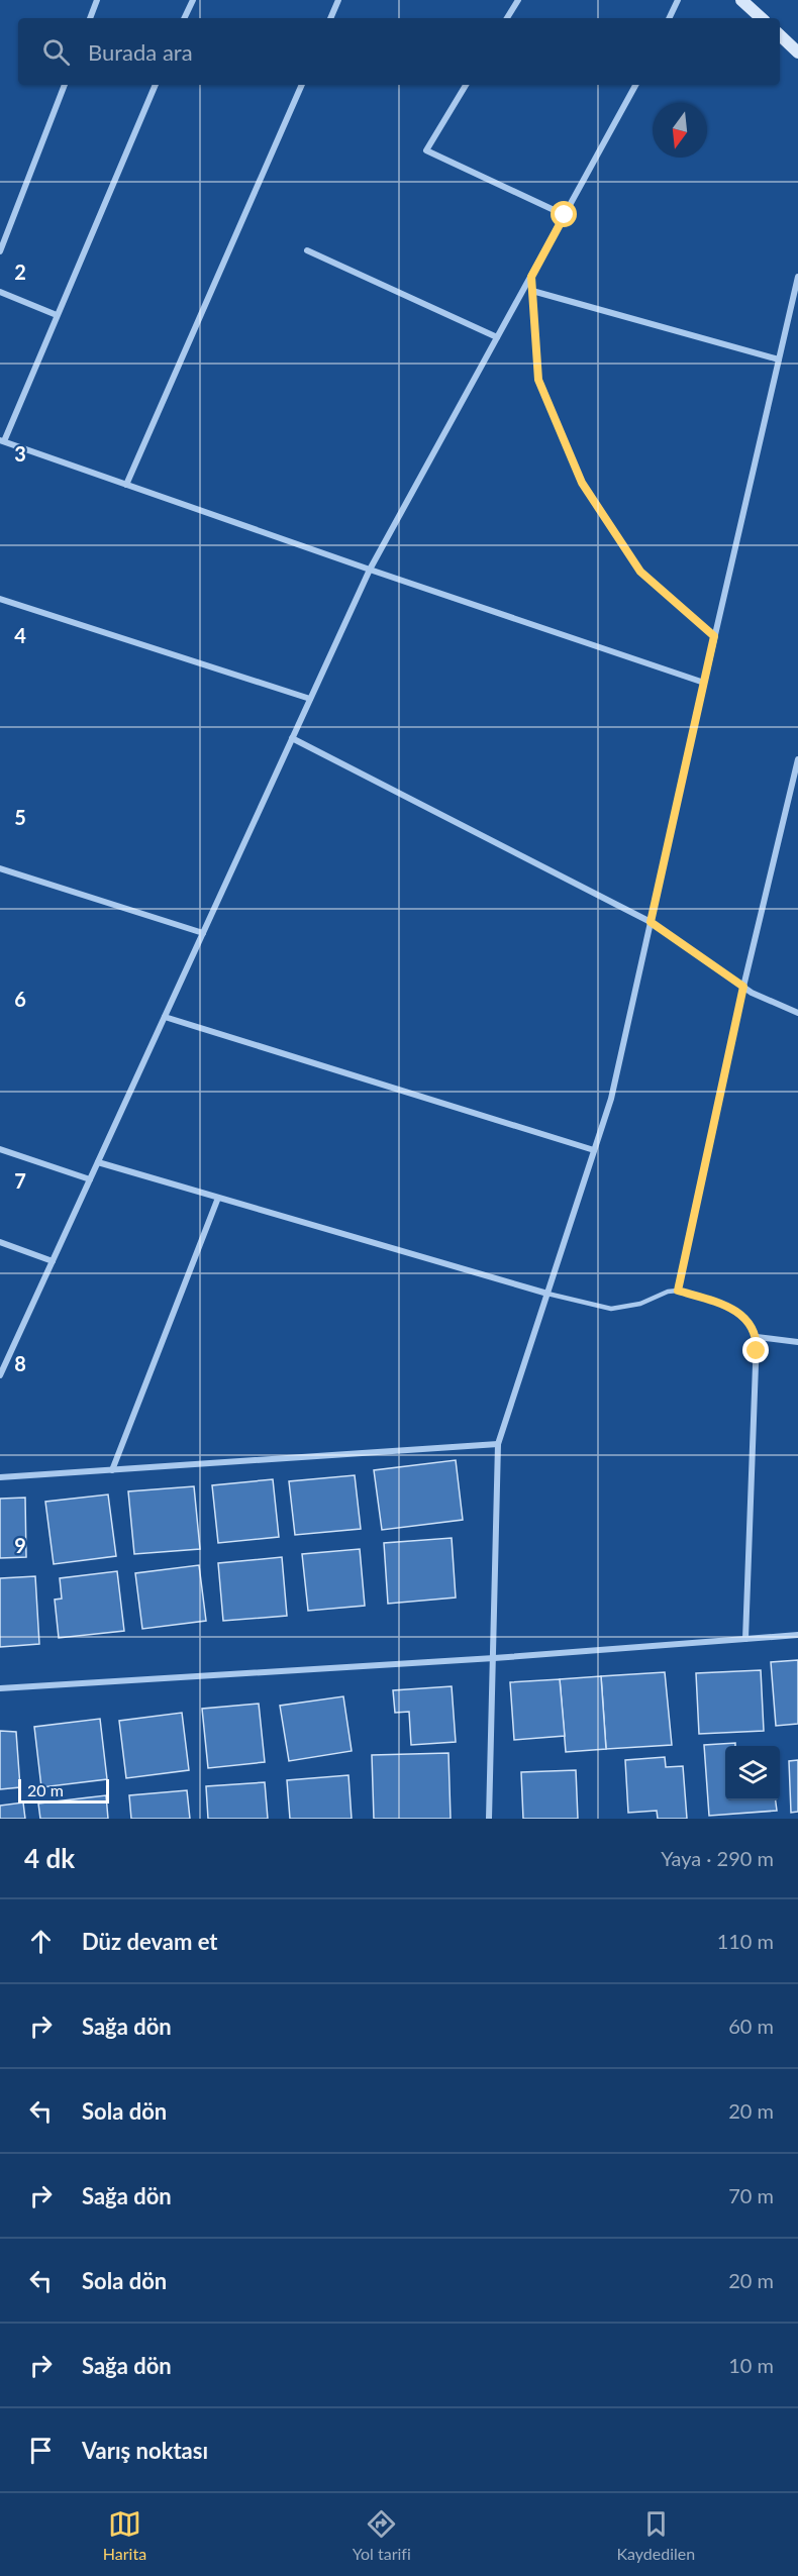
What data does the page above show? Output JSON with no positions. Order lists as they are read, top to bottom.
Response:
{
  "scale_bar": "20 m",
  "north": "bottom",
  "page": {
    "search": "Burada ara",
    "scale": "20 m",
    "heading": ["4 dk", "Yaya · 290 m"],
    "list": [
      ["Düz devam et", "110 m"],
      ["Sağa dön", "60 m"],
      ["Sola dön", "20 m"],
      ["Sağa dön", "70 m"],
      ["Sola dön", "20 m"],
      ["Sağa dön", "10 m"],
      "Varış noktası"
    ],
    "nav": ["Harita", "Yol tarifi", "Kaydedilen"]
  },
  "grid": {
    "rows": [
      "2",
      "3",
      "4",
      "5",
      "6",
      "7",
      "8",
      "9"
    ]
  }
}
